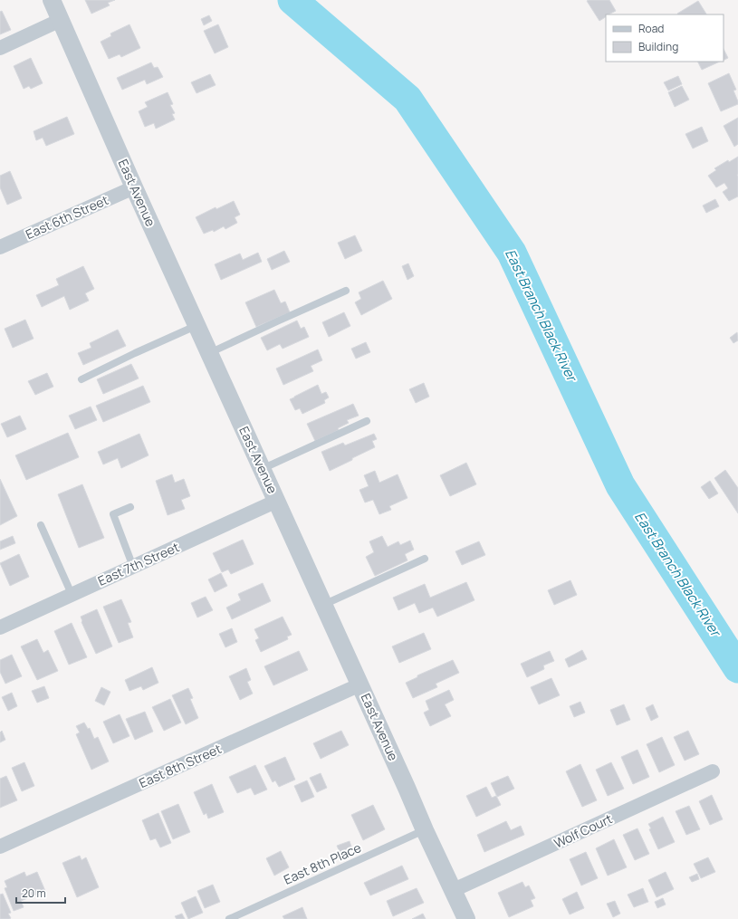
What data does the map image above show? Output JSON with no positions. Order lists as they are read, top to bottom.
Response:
{
  "streets": {
    "street": [
      "East Avenue",
      "East 6th Street",
      "East 7th Street",
      "East 8th Street",
      "Wolf Court"
    ],
    "lane": ["East 8th Place"]
  },
  "crossings": [
    ["East Avenue", "East 6th Street"],
    ["East Avenue", "East 7th Street"],
    ["East Avenue", "East 8th Street"],
    ["East Avenue", "Wolf Court"],
    ["East Avenue", "East 8th Place"]
  ],
  "water": ["East Branch Black River"],
  "legend": ["Road", "Building"],
  "scale_bar": "20 m"
}
